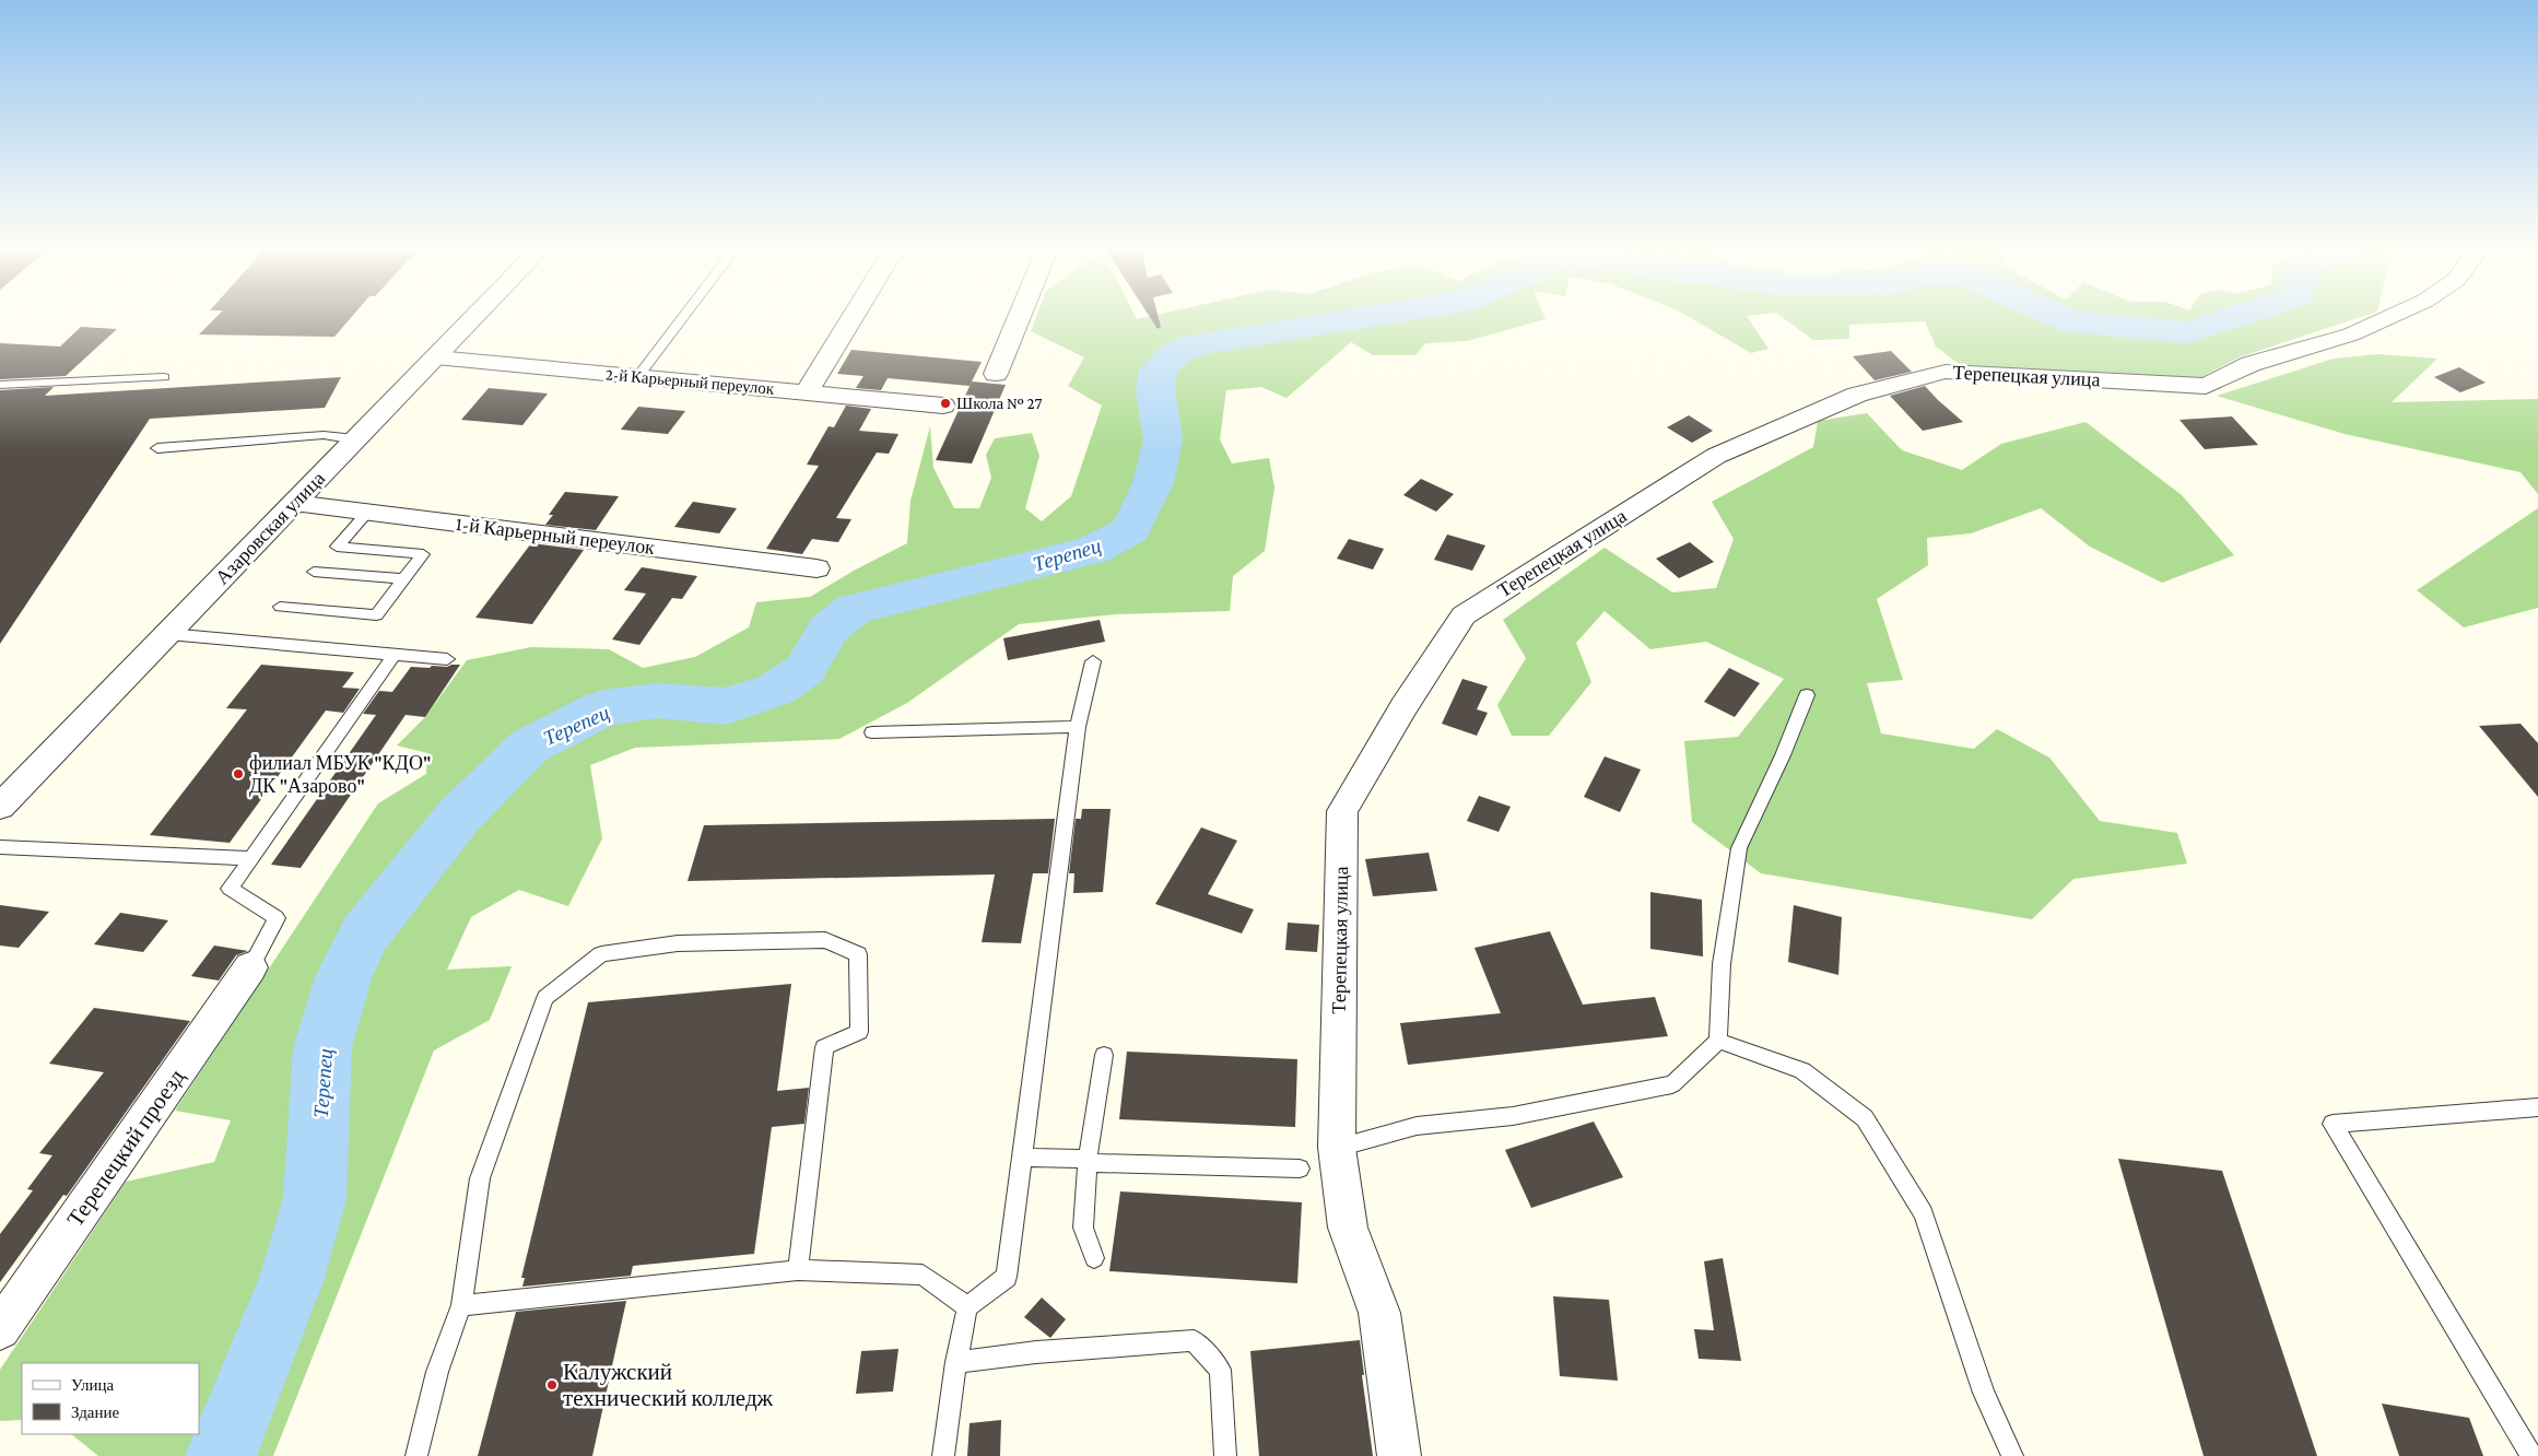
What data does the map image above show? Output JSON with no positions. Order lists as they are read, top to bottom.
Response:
{
  "streets": {
    "street": [
      "Терепецкая улица",
      "2-й Карьерный переулок",
      "Азаровская улица",
      "1-й Карьерный переулок",
      "Терепецкий проезд"
    ]
  },
  "crossings": [
    ["2-й Карьерный переулок", "Азаровская улица"],
    ["Азаровская улица", "1-й Карьерный переулок"]
  ],
  "water": ["Терепец"],
  "places": ["Школа № 27", "филиал МБУК \"КДО\" ДК \"Азарово\"", "Калужский технический колледж"],
  "legend": ["Улица", "Здание"]
}
